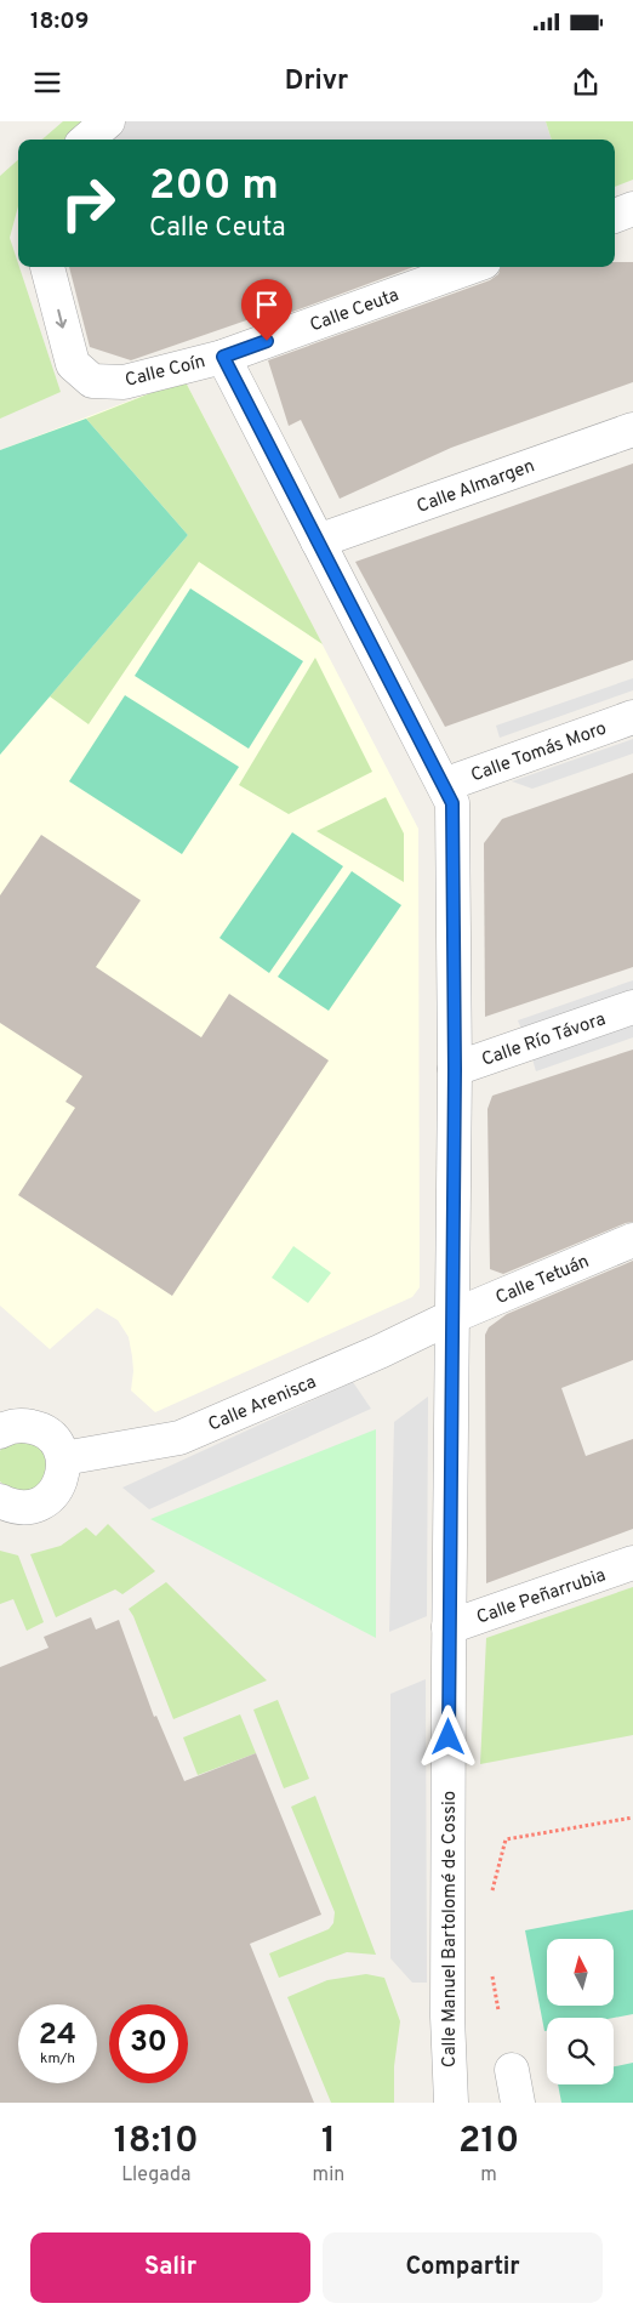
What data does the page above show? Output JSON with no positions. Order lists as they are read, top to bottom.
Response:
{
  "streets": {
    "street": [
      "Calle Ceuta",
      "Calle Coín",
      "Calle Almargen",
      "Calle Tomás Moro",
      "Calle Río Távora",
      "Calle Tetuán",
      "Calle Arenisca",
      "Calle Peñarrubia",
      "Calle Manuel Bartolomé de Cossio"
    ]
  },
  "crossings": [
    ["Calle Ceuta", "Calle Coín"],
    ["Calle Ceuta", "Calle Manuel Bartolomé de Cossio"],
    ["Calle Coín", "Calle Manuel Bartolomé de Cossio"],
    ["Calle Almargen", "Calle Manuel Bartolomé de Cossio"],
    ["Calle Tomás Moro", "Calle Manuel Bartolomé de Cossio"],
    ["Calle Río Távora", "Calle Manuel Bartolomé de Cossio"],
    ["Calle Tetuán", "Calle Arenisca"],
    ["Calle Tetuán", "Calle Manuel Bartolomé de Cossio"],
    ["Calle Arenisca", "Calle Manuel Bartolomé de Cossio"],
    ["Calle Peñarrubia", "Calle Manuel Bartolomé de Cossio"]
  ],
  "north": "top",
  "page": {
    "status": "18:09",
    "header": "Drivr",
    "turn": ["200 m", "Calle Ceuta"],
    "speed": "24 km/h",
    "limit": "30",
    "eta": [
      "18:10",
      "Llegada",
      "1",
      "min",
      "210",
      "m"
    ],
    "buttons": ["Salir", "Compartir"]
  }
}
